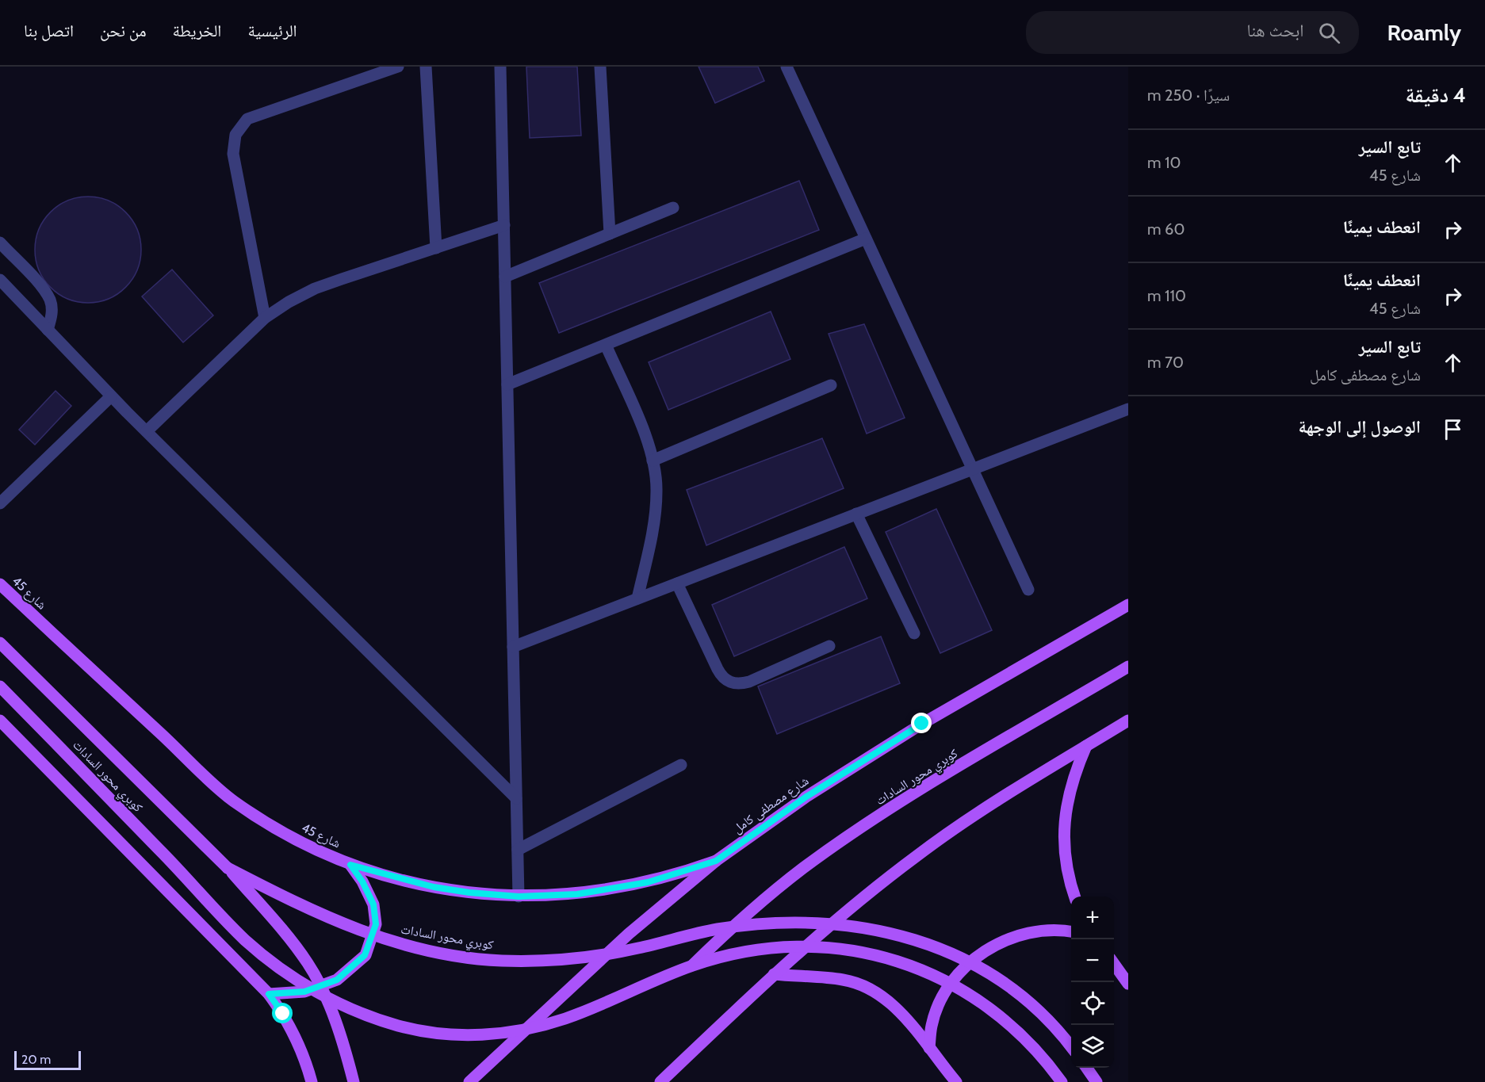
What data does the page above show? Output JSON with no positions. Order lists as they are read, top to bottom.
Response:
{
  "streets": {
    "main road": ["شارع 45", "كوبري محور السادات", "شارع مصطفى كامل"]
  },
  "crossings": [
    ["شارع 45", "شارع مصطفى كامل"]
  ],
  "scale_bar": "20 m",
  "page": {
    "header": "Roamly",
    "search": "ابحث هنا",
    "nav": [
      "الرئيسية",
      "الخريطة",
      "من نحن",
      "اتصل بنا"
    ],
    "heading": ["4 دقيقة", "سيرًا · 250 m"],
    "list": [
      ["تابع السير", "شارع 45", "10 m"],
      ["انعطف يمينًا", "60 m"],
      ["انعطف يمينًا", "شارع 45", "110 m"],
      ["تابع السير", "شارع مصطفى كامل", "70 m"],
      "الوصول إلى الوجهة"
    ],
    "map_buttons": ["+", "−"],
    "scale": "20 m"
  }
}
